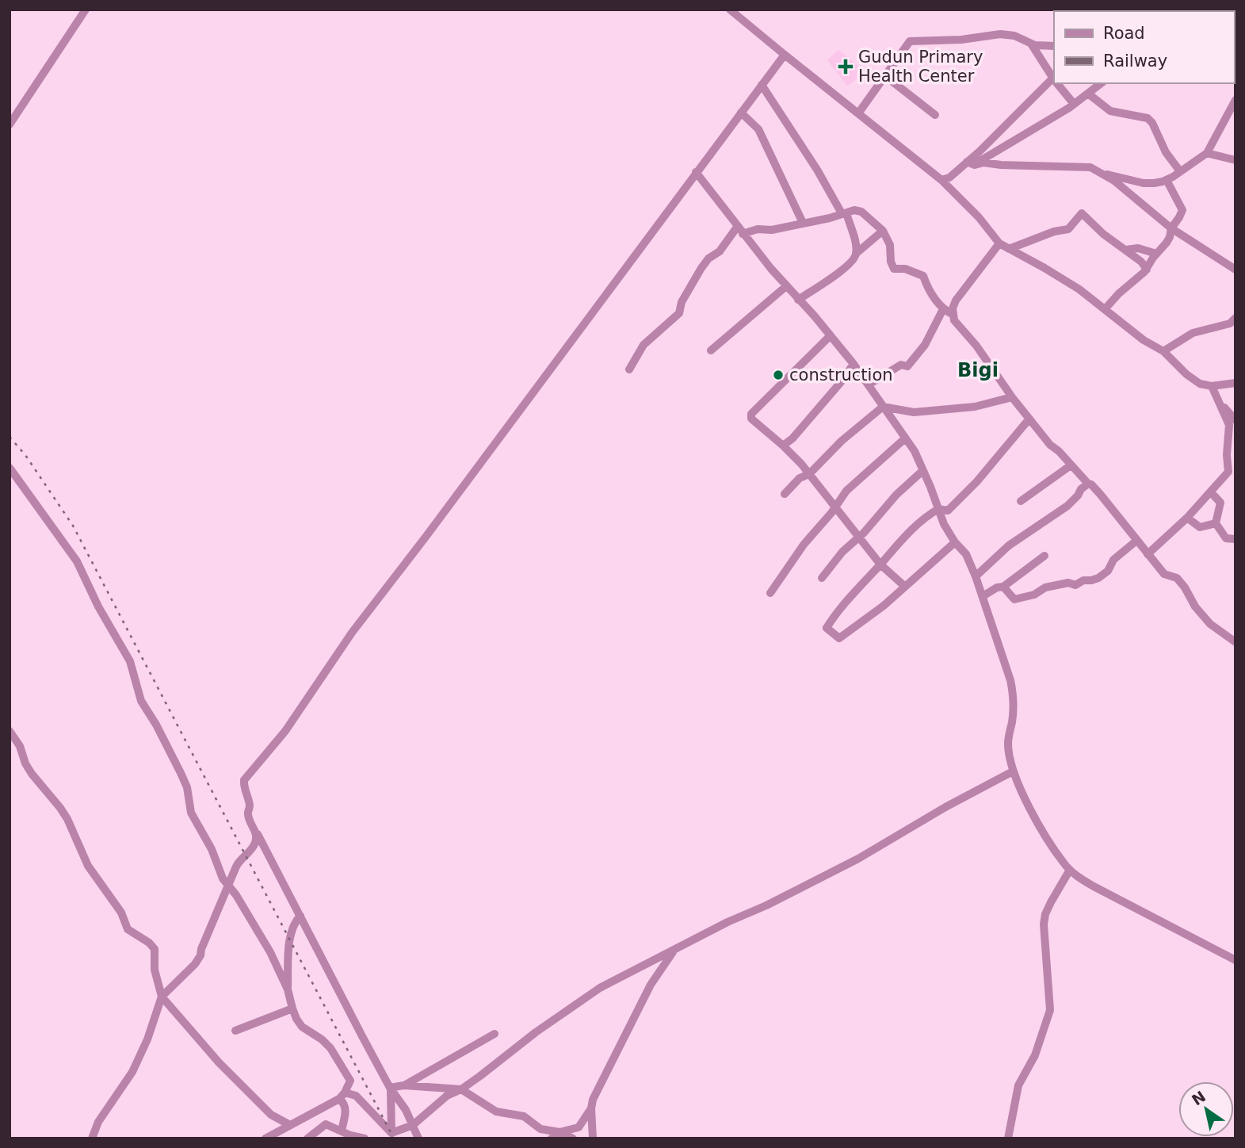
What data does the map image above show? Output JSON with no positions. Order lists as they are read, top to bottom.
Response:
{
  "districts": ["Bigi"],
  "places": {
    "health": ["Gudun Primary Health Center"],
    "other": ["construction"]
  },
  "legend": ["Road", "Railway"],
  "north": "top left"
}
